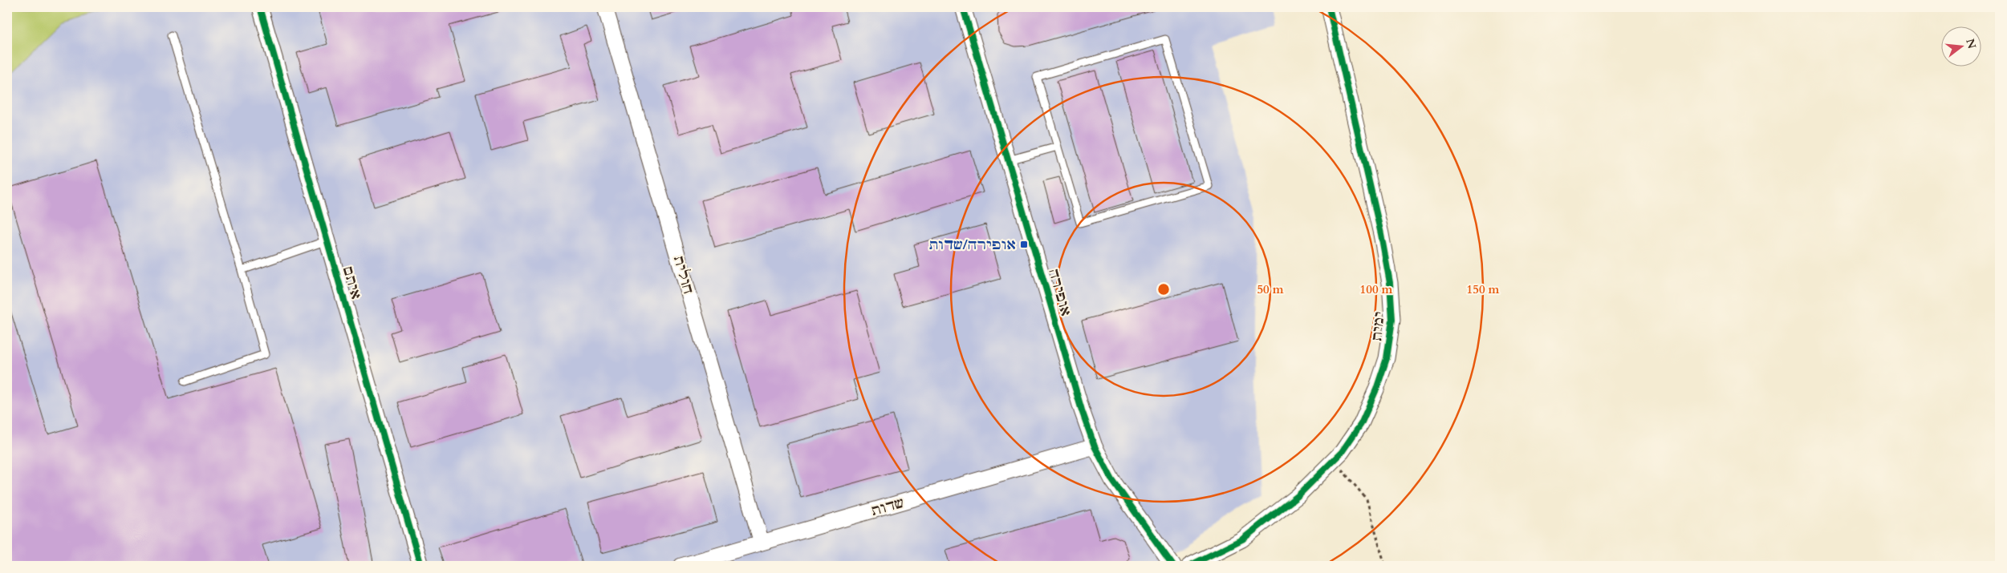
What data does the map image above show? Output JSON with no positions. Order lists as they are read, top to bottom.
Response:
{
  "streets": {
    "street": [
      "חולית",
      "איתם",
      "אופירה",
      "ימית",
      "שדות"
    ]
  },
  "crossings": [
    ["חולית", "שדות"],
    ["אופירה", "שדות"]
  ],
  "places": {
    "transit": ["אופירה/שדות"]
  },
  "north": "right",
  "rings": ["50 m", "100 m", "150 m"]
}
